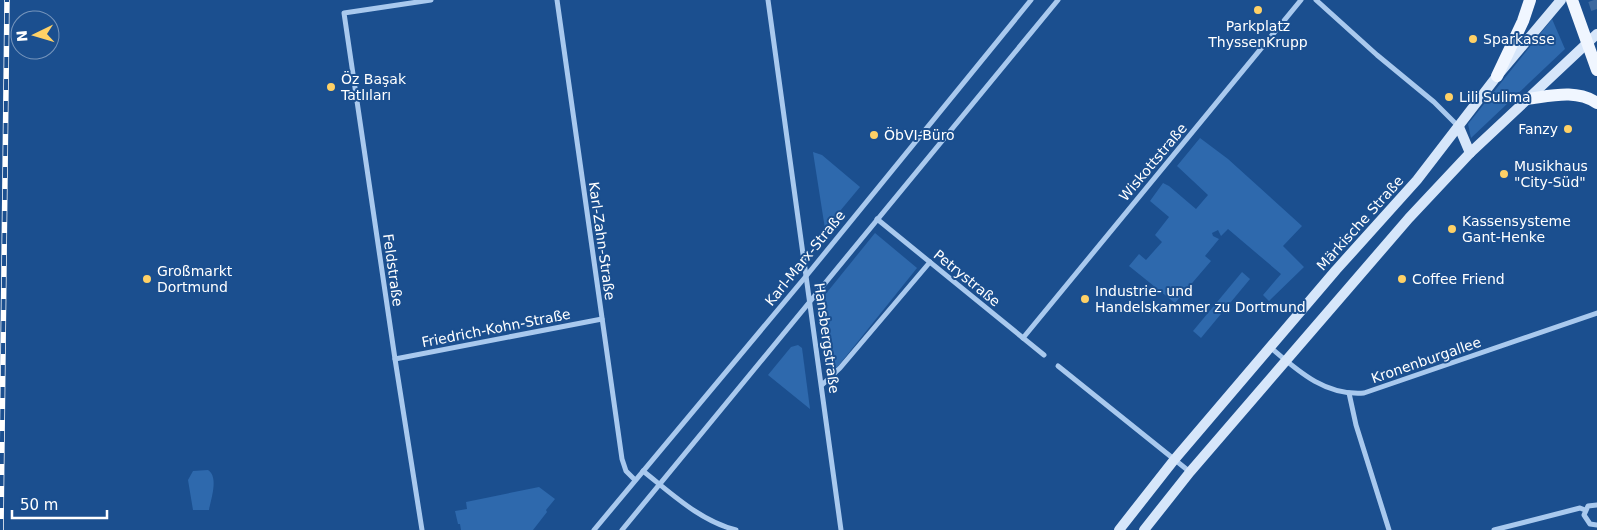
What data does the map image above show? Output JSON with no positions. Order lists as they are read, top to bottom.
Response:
{
  "streets": {
    "main road": ["Märkische Straße"],
    "street": [
      "Wiskottstraße",
      "Karl-Zahn-Straße",
      "Karl-Marx-Straße",
      "Feldstraße",
      "Petrystraße",
      "Friedrich-Kohn-Straße",
      "Hansbergstraße",
      "Kronenburgallee"
    ]
  },
  "crossings": [
    ["Wiskottstraße", "Petrystraße"],
    ["Märkische Straße", "Kronenburgallee"],
    ["Karl-Zahn-Straße", "Karl-Marx-Straße"],
    ["Karl-Zahn-Straße", "Friedrich-Kohn-Straße"],
    ["Karl-Marx-Straße", "Hansbergstraße"],
    ["Feldstraße", "Friedrich-Kohn-Straße"]
  ],
  "places": [
    "Parkplatz ThyssenKrupp",
    "Sparkasse",
    "Öz Başak Tatlıları",
    "Lili Sulima",
    "Fanzy",
    "ÖbVI-Büro",
    "Musikhaus \"City-Süd\"",
    "Kassensysteme Gant-Henke",
    "Großmarkt Dortmund",
    "Coffee Friend",
    "Industrie- und Handelskammer zu Dortmund"
  ],
  "scale_bar": "50 m",
  "north": "left"
}
